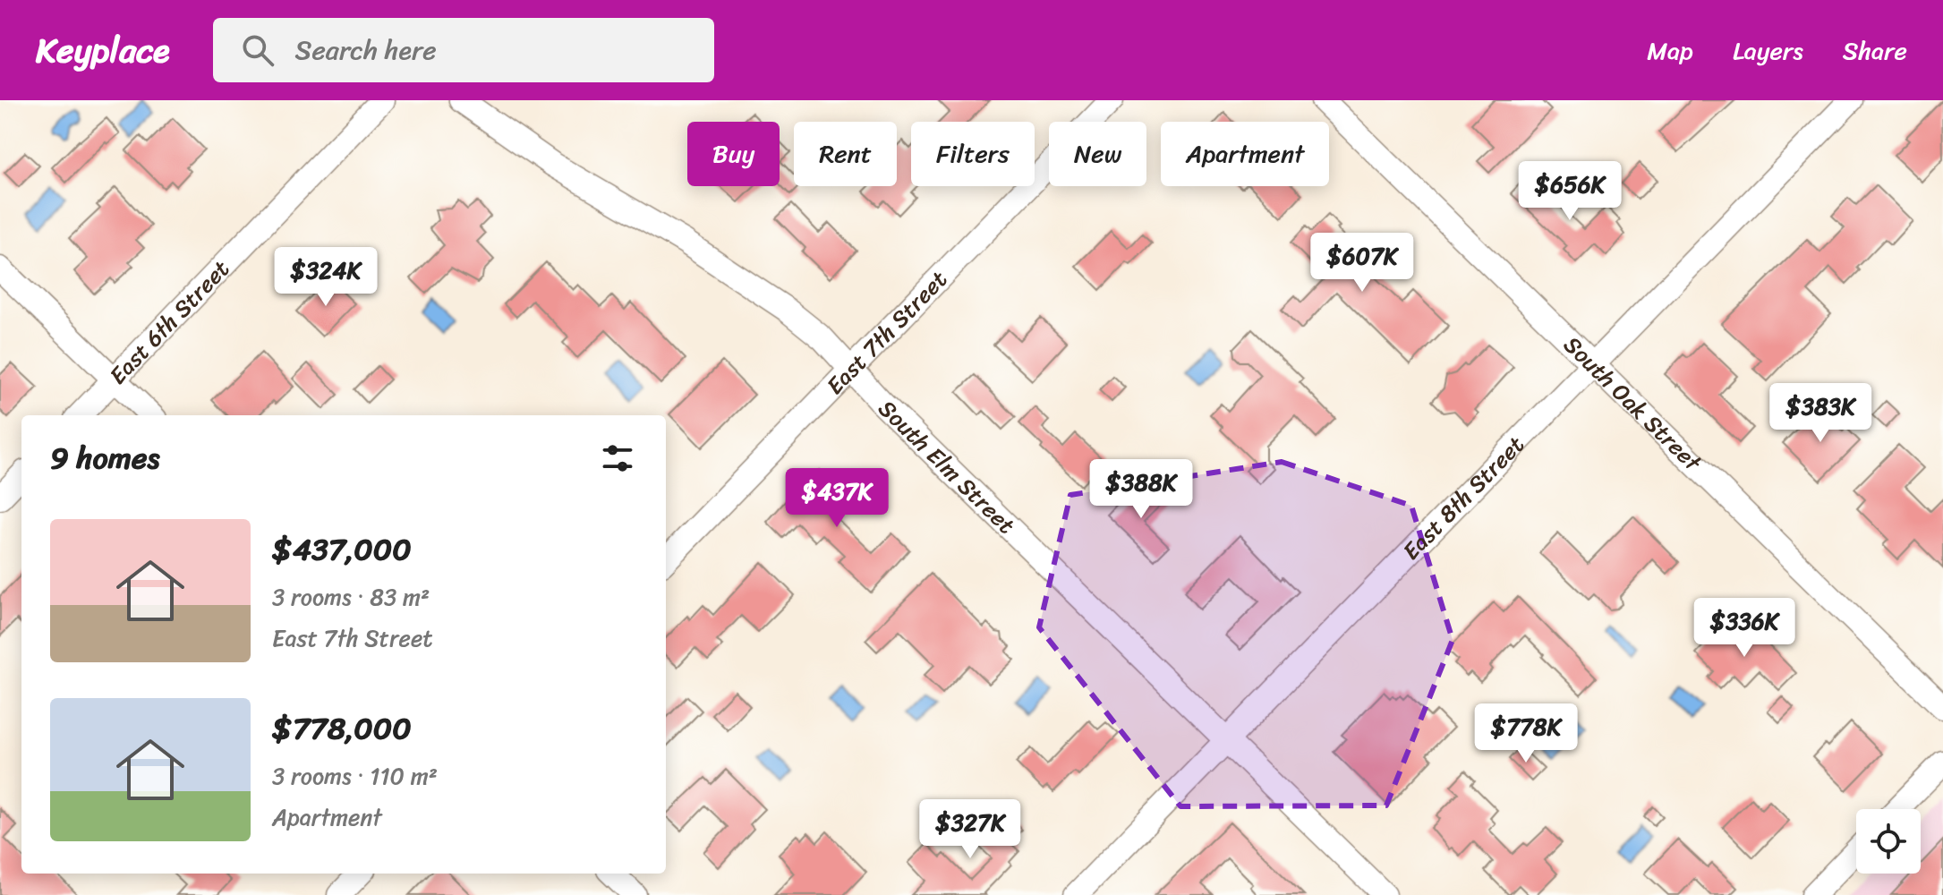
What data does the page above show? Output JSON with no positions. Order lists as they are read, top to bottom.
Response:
{
  "streets": {
    "street": [
      "East 6th Street",
      "East 7th Street",
      "South Oak Street",
      "South Elm Street",
      "East 8th Street"
    ]
  },
  "crossings": [
    ["East 7th Street", "South Elm Street"],
    ["South Oak Street", "East 8th Street"],
    ["South Elm Street", "East 8th Street"]
  ],
  "page": {
    "header": "Keyplace",
    "search": "Search here",
    "nav": ["Map", "Layers", "Share"],
    "chip": [
      "Buy",
      "Rent",
      "Filters",
      "New",
      "Apartment"
    ],
    "price": [
      "$656K",
      "$607K",
      "$324K",
      "$383K",
      "$388K",
      "$437K",
      "$336K",
      "$778K",
      "$327K"
    ],
    "heading": "9 homes",
    "list": [
      {
        "name": "$437,000",
        "note": "3 rooms · 83 m² · East 7th Street"
      },
      {
        "name": "$778,000",
        "note": "3 rooms · 110 m² · Apartment"
      }
    ]
  }
}
